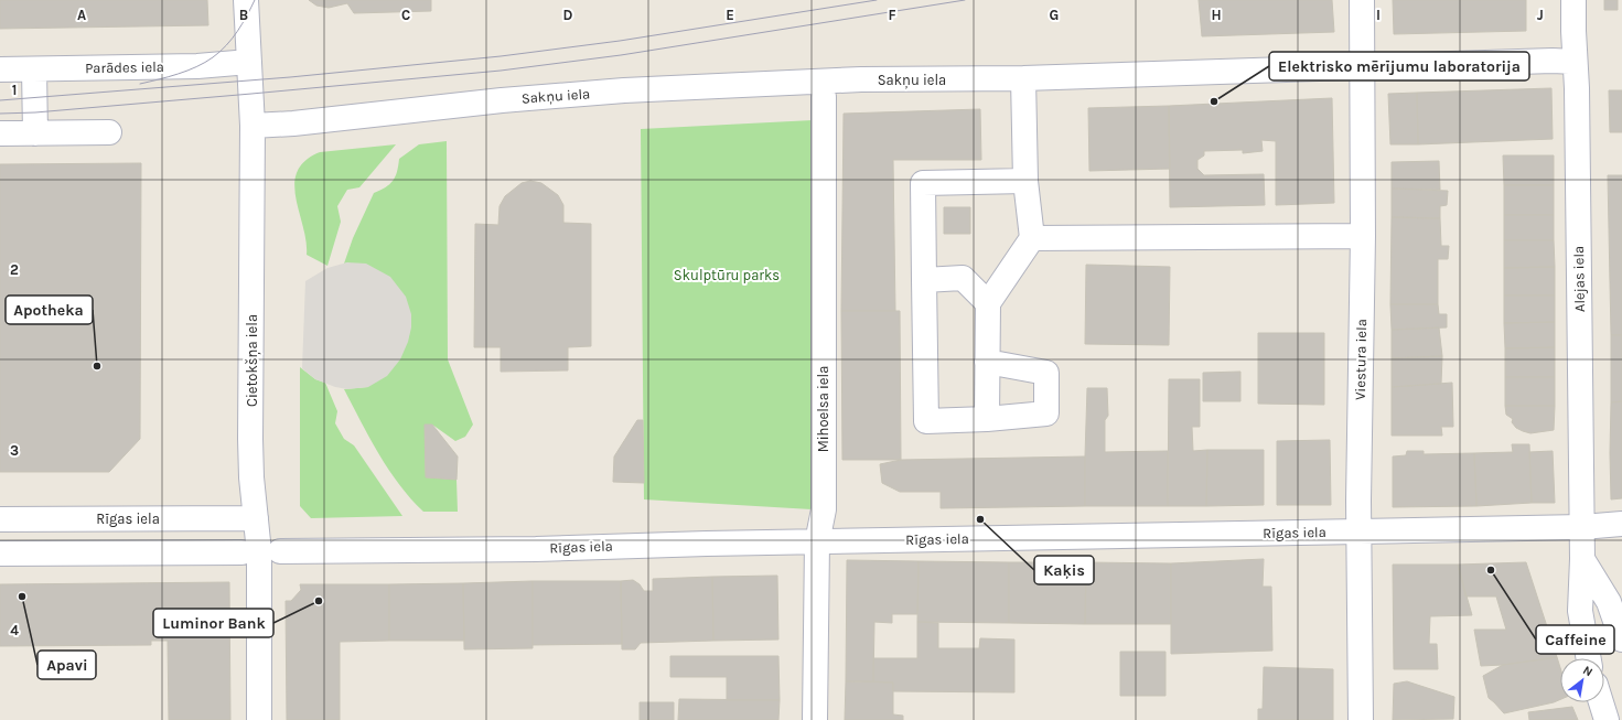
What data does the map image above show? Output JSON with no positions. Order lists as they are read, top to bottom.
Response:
{
  "streets": {
    "street": [
      "Parādes iela",
      "Sakņu iela",
      "Alejas iela",
      "Viestura iela",
      "Cietokšņa iela",
      "Mihoelsa iela",
      "Rīgas iela"
    ]
  },
  "crossings": [
    ["Parādes iela", "Cietokšņa iela"],
    ["Sakņu iela", "Alejas iela"],
    ["Sakņu iela", "Viestura iela"],
    ["Sakņu iela", "Cietokšņa iela"],
    ["Alejas iela", "Rīgas iela"],
    ["Viestura iela", "Rīgas iela"],
    ["Cietokšņa iela", "Rīgas iela"],
    ["Mihoelsa iela", "Rīgas iela"]
  ],
  "parks": ["Skulptūru parks"],
  "places": [
    "Elektrisko mērījumu laboratorija",
    "Apotheka",
    "Kaķis",
    "Caffeine",
    "Apavi",
    "Luminor Bank"
  ],
  "north": "top right",
  "grid": {
    "columns": [
      "A",
      "B",
      "C",
      "D",
      "E",
      "F",
      "G",
      "H",
      "I",
      "J"
    ],
    "rows": [
      "1",
      "2",
      "3",
      "4"
    ]
  }
}
